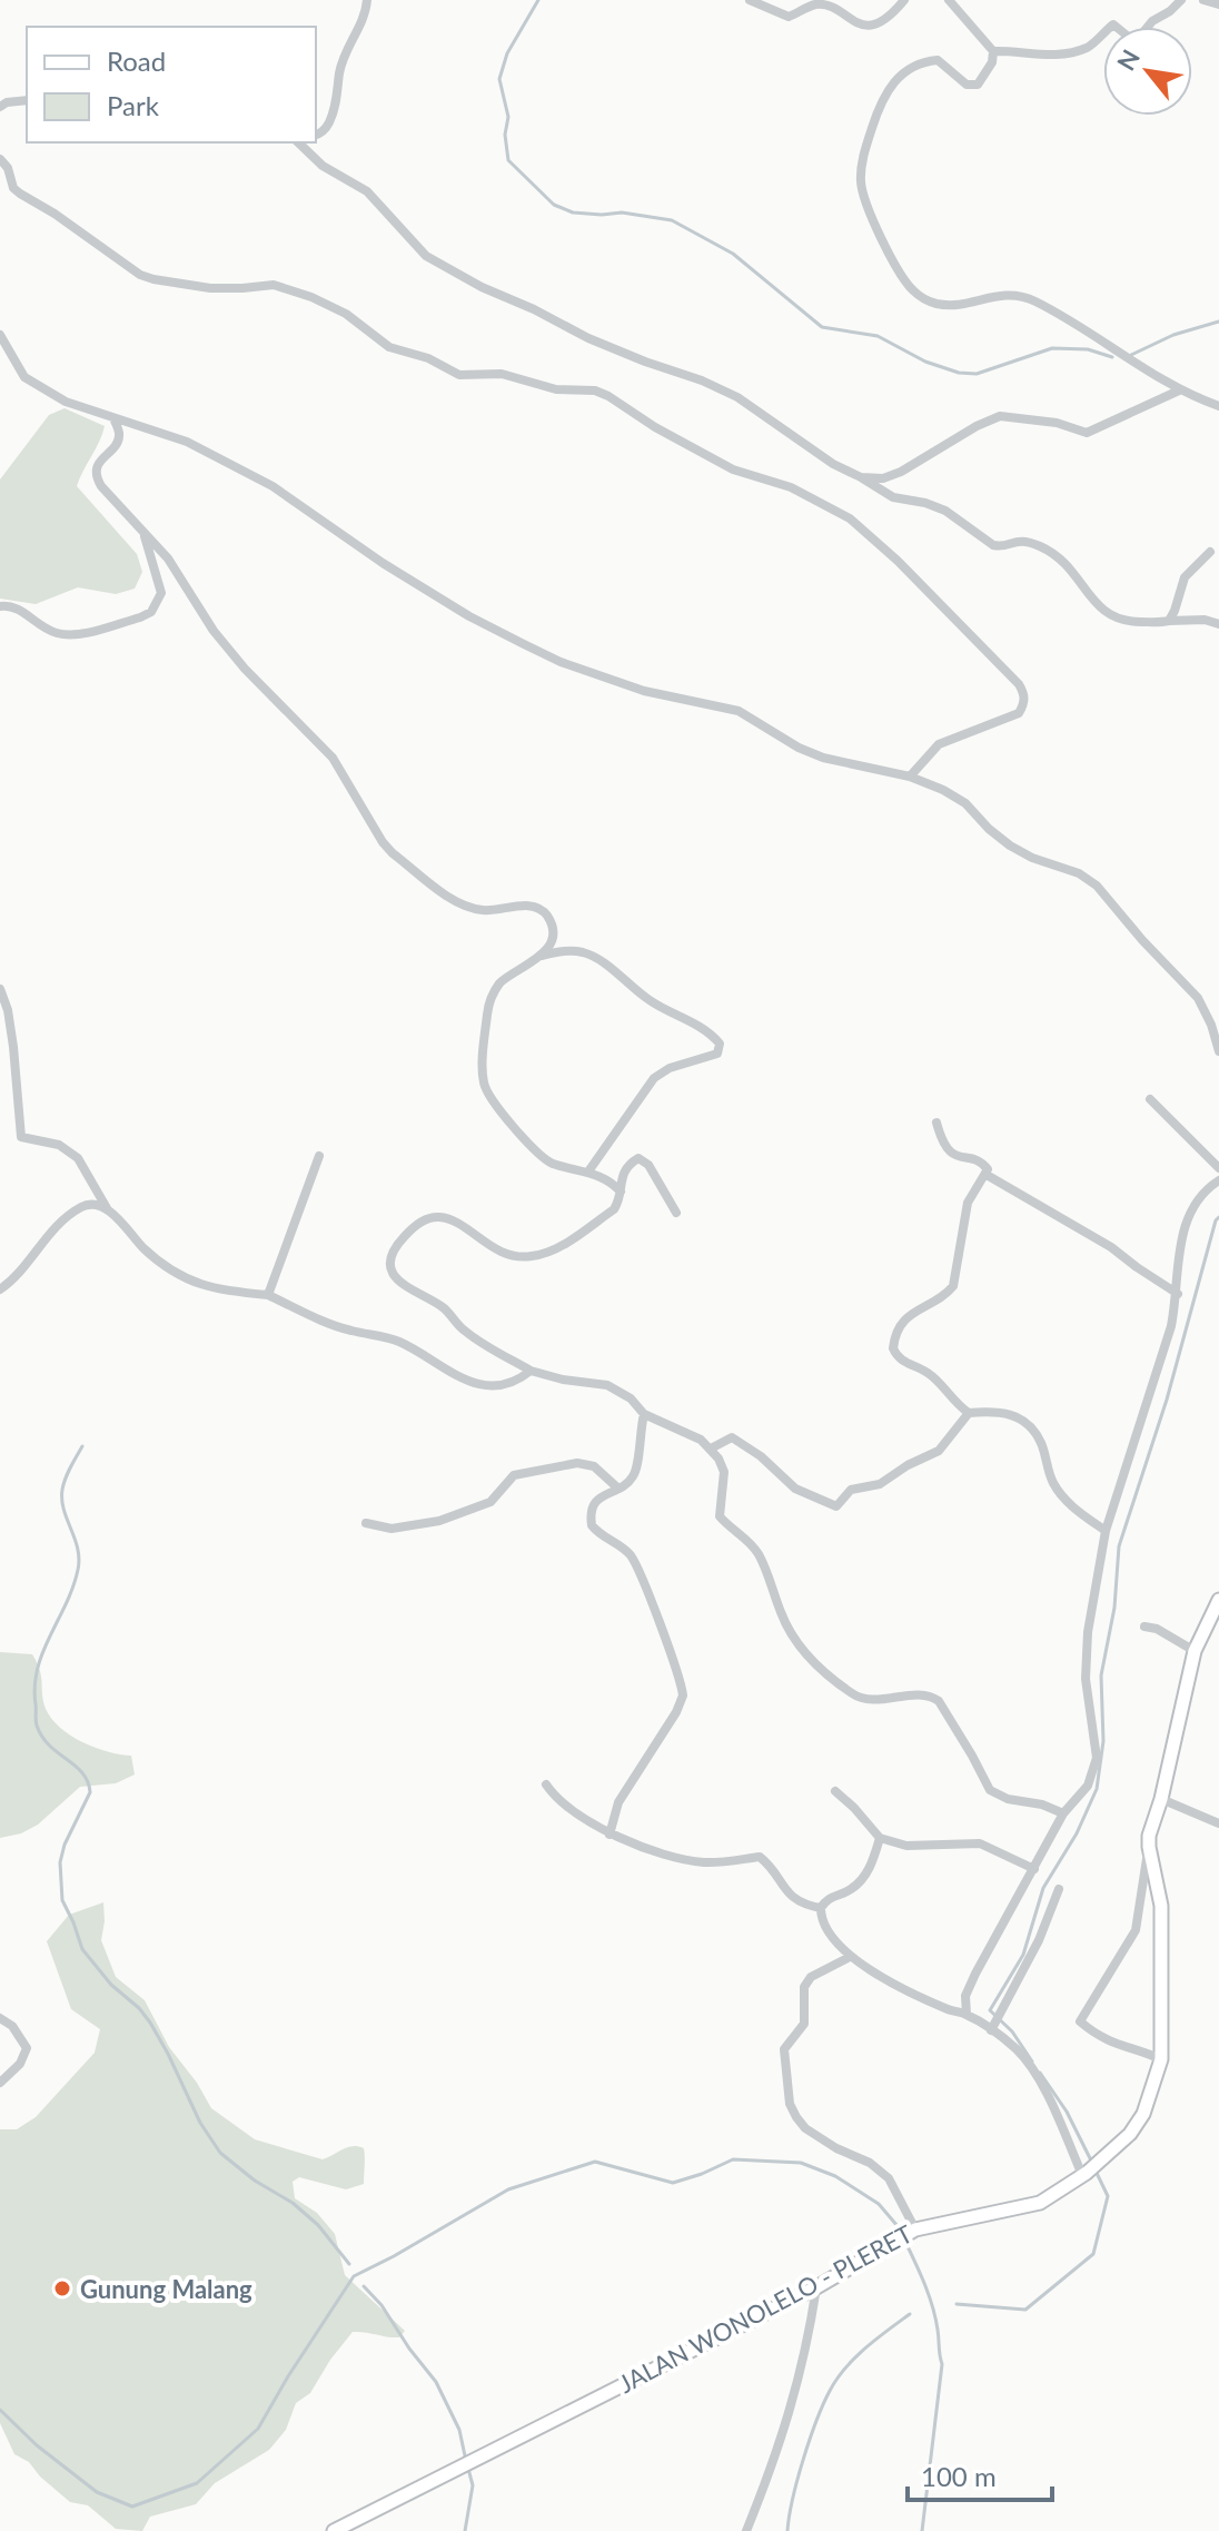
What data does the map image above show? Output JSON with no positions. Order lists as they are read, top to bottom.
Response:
{
  "streets": {
    "main road": ["JALAN WONOLELO - PLERET"]
  },
  "places": ["Gunung Malang"],
  "legend": ["Road", "Park"],
  "scale_bar": "100 m",
  "north": "top left"
}
